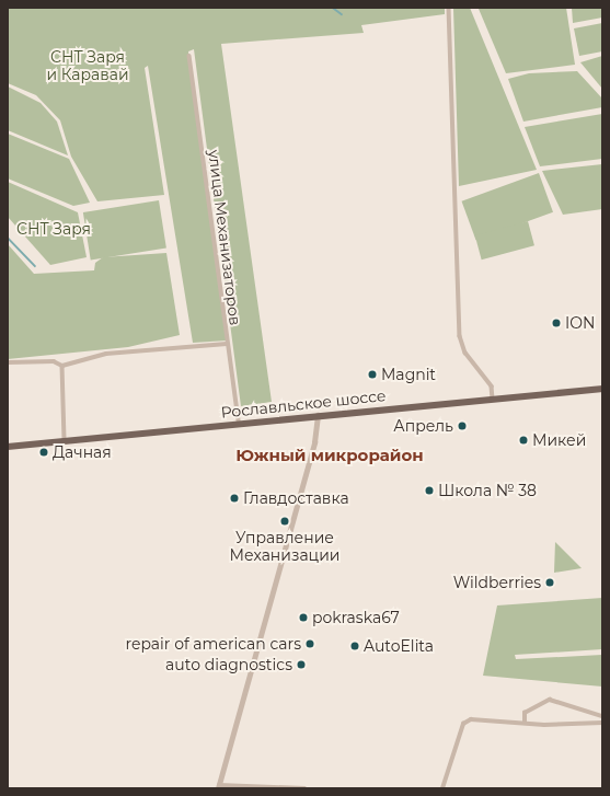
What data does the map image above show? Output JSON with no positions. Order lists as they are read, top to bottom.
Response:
{
  "streets": {
    "main road": ["Рославльское шоссе"],
    "street": ["улица Механизаторов"]
  },
  "crossings": [
    ["улица Механизаторов", "Рославльское шоссе"]
  ],
  "districts": ["Южный микрорайон"],
  "parks": ["СНТ Заря и Каравай", "СНТ Заря"],
  "places": [
    "ION",
    "Magnit",
    "Апрель",
    "Микей",
    "Дачная",
    "Школа № 38",
    "Главдоставка",
    "Управление Механизации",
    "Wildberries",
    "pokraska67",
    "repair of american cars",
    "AutoElita",
    "auto diagnostics"
  ]
}
